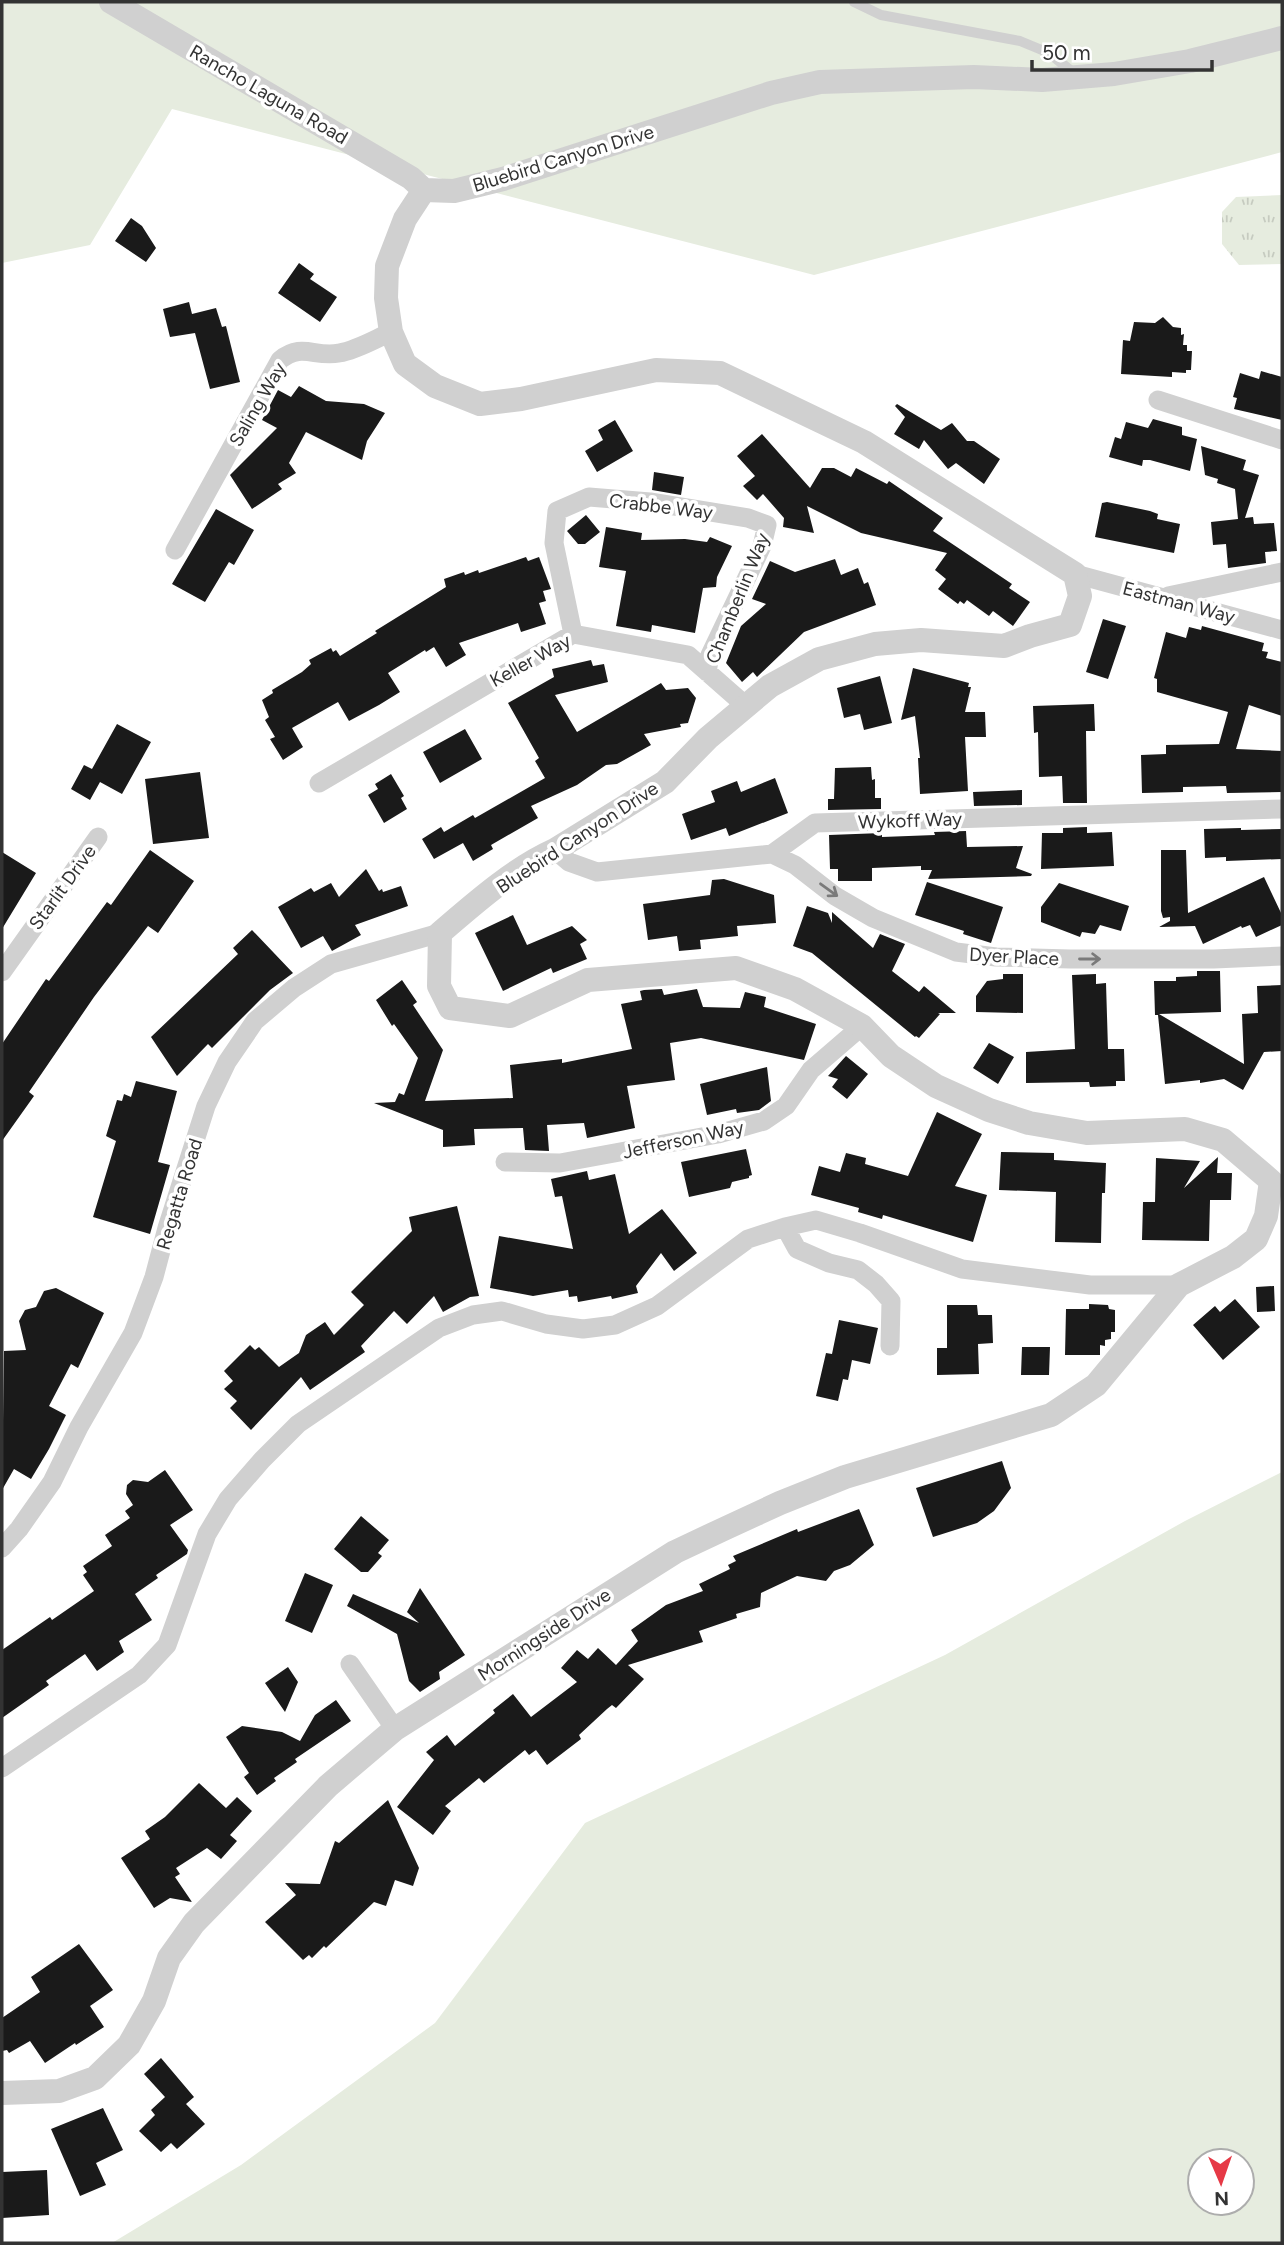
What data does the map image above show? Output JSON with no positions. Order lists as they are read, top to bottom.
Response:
{
  "streets": {
    "street": [
      "Rancho Laguna Road",
      "Bluebird Canyon Drive",
      "Saling Way",
      "Crabbe Way",
      "Chamberlin Way",
      "Eastman Way",
      "Keller Way",
      "Wykoff Way",
      "Starlit Drive",
      "Dyer Place",
      "Jefferson Way",
      "Regatta Road",
      "Morningside Drive"
    ]
  },
  "crossings": [
    ["Rancho Laguna Road", "Bluebird Canyon Drive"],
    ["Bluebird Canyon Drive", "Eastman Way"],
    ["Bluebird Canyon Drive", "Keller Way"],
    ["Bluebird Canyon Drive", "Wykoff Way"],
    ["Bluebird Canyon Drive", "Regatta Road"],
    ["Crabbe Way", "Chamberlin Way"],
    ["Crabbe Way", "Keller Way"],
    ["Chamberlin Way", "Keller Way"],
    ["Wykoff Way", "Dyer Place"]
  ],
  "scale_bar": "50 m",
  "north": "bottom"
}
